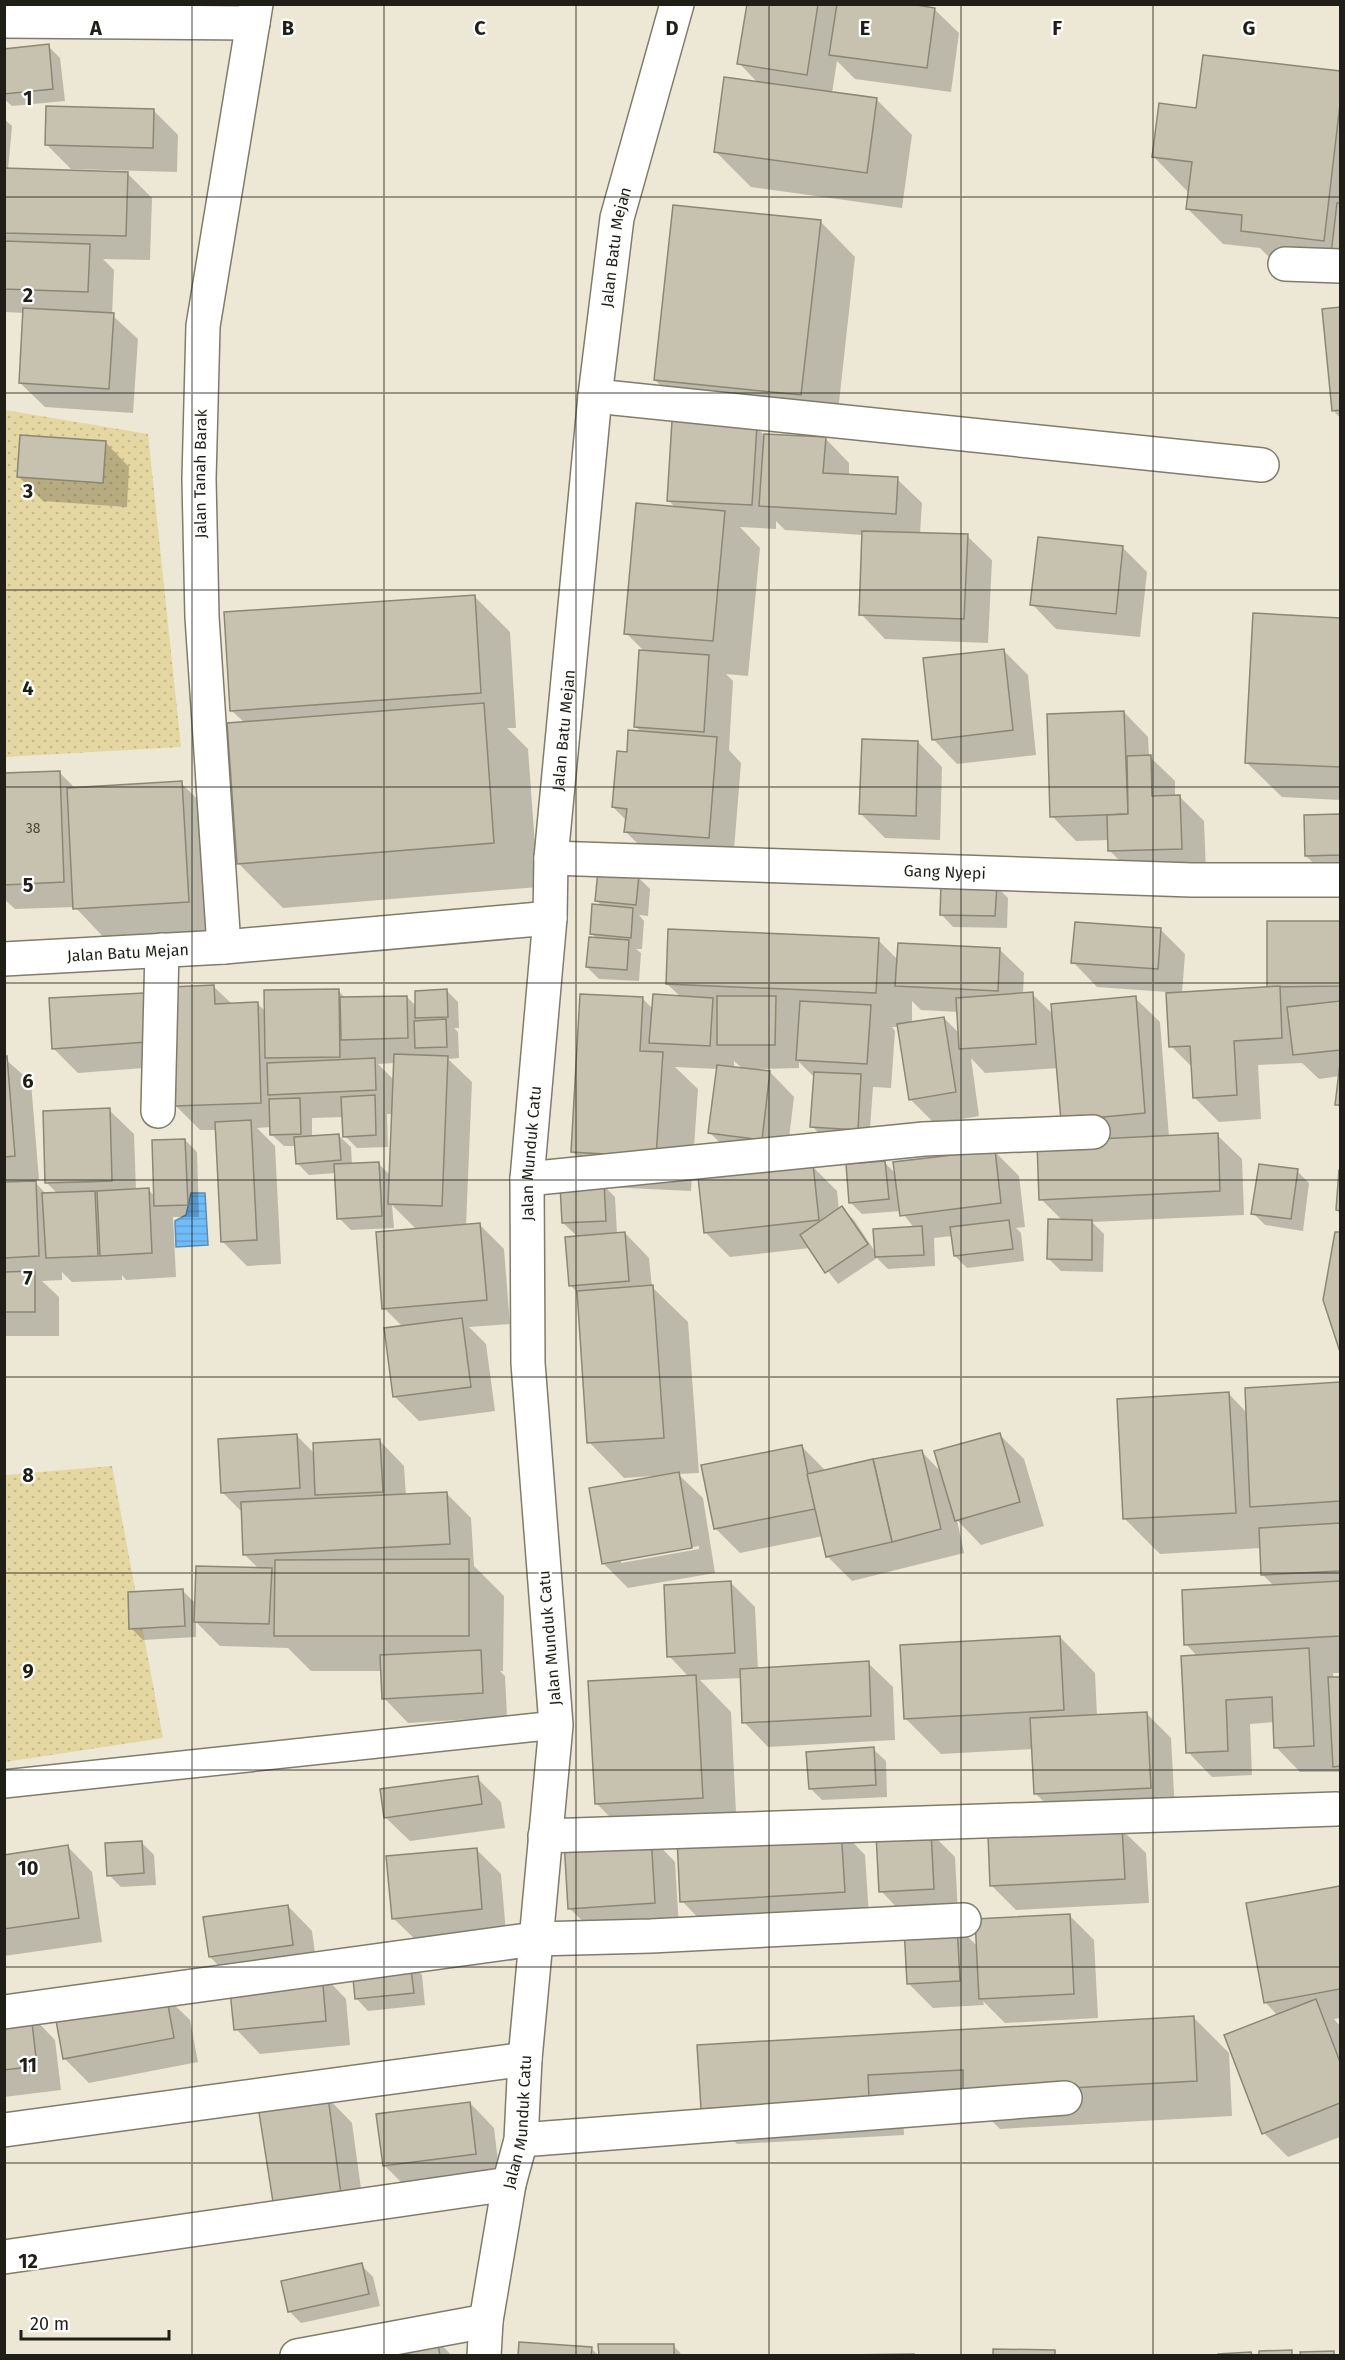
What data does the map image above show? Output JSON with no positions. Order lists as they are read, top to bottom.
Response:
{
  "streets": {
    "street": [
      "Jalan Batu Mejan",
      "Jalan Tanah Barak",
      "Gang Nyepi",
      "Jalan Munduk Catu"
    ]
  },
  "crossings": [
    ["Jalan Batu Mejan", "Jalan Tanah Barak"],
    ["Jalan Batu Mejan", "Gang Nyepi"],
    ["Jalan Batu Mejan", "Jalan Munduk Catu"]
  ],
  "house_numbers": ["38"],
  "scale_bar": "20 m",
  "grid": {
    "columns": [
      "A",
      "B",
      "C",
      "D",
      "E",
      "F",
      "G"
    ],
    "rows": [
      "1",
      "2",
      "3",
      "4",
      "5",
      "6",
      "7",
      "8",
      "9",
      "10",
      "11",
      "12"
    ]
  }
}
